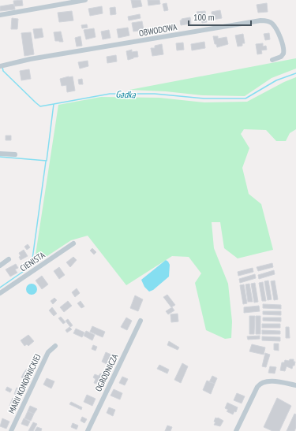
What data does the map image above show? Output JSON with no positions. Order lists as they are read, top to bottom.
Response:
{
  "streets": {
    "street": [
      "OBWODOWA",
      "CIENISTA",
      "OGRODNICZA",
      "MARII KONOPNICKIEJ"
    ]
  },
  "water": ["Gadka"],
  "scale_bar": "100 m"
}
